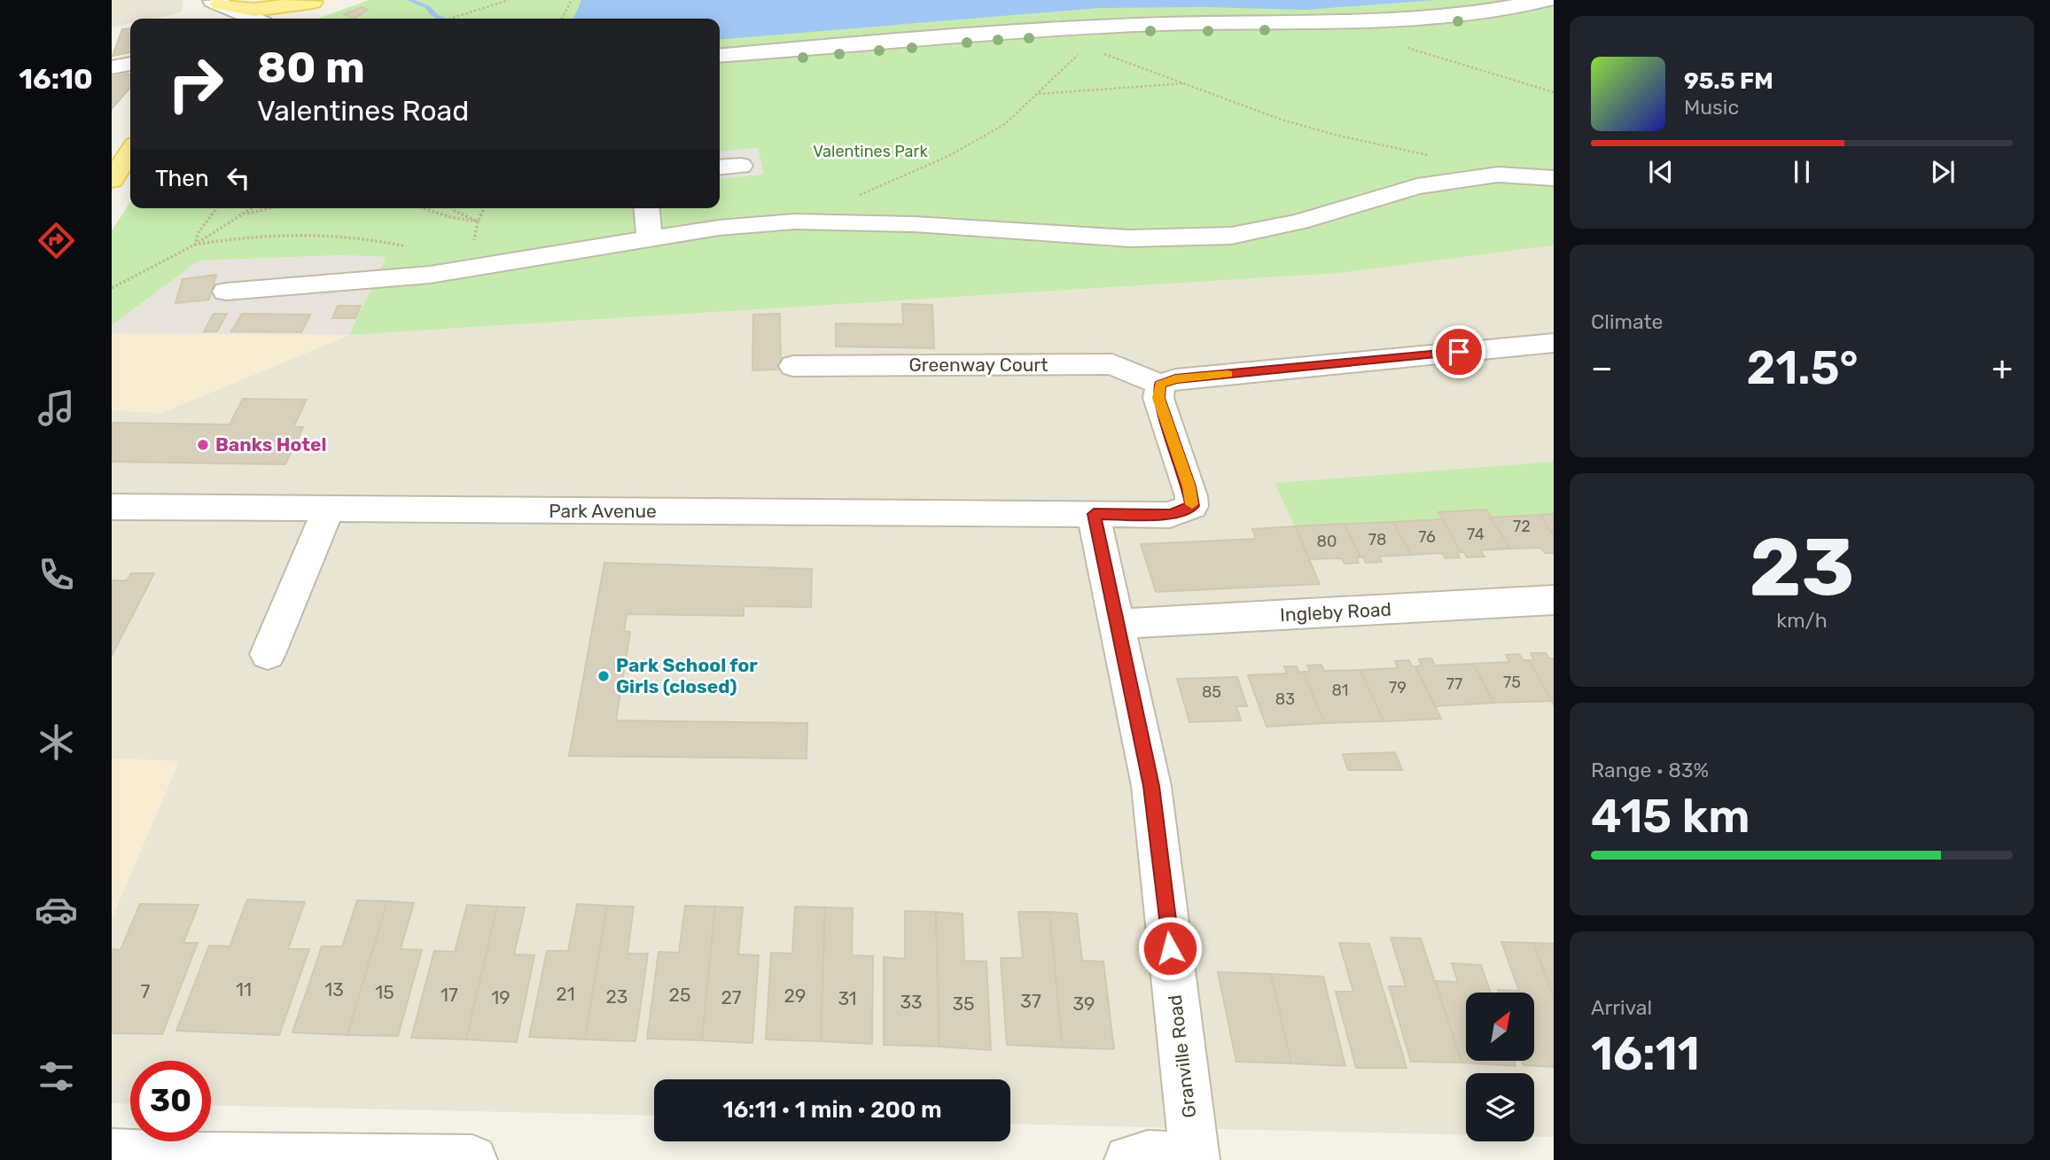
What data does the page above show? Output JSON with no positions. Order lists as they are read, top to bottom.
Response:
{
  "streets": {
    "street": [
      "Greenway Court",
      "Park Avenue",
      "Ingleby Road",
      "Granville Road"
    ]
  },
  "crossings": [
    ["Greenway Court", "Park Avenue"],
    ["Park Avenue", "Granville Road"],
    ["Ingleby Road", "Granville Road"]
  ],
  "parks": ["Valentines Park"],
  "places": ["Banks Hotel", "Park School for Girls (closed)"],
  "house_numbers": [
    "72",
    "74",
    "76",
    "78",
    "80",
    "75",
    "77",
    "79",
    "81",
    "85",
    "83",
    "11",
    "13",
    "7",
    "15",
    "21",
    "17",
    "25",
    "29",
    "23",
    "19",
    "27",
    "31",
    "37",
    "33",
    "35",
    "39"
  ],
  "north": "top right",
  "page": {
    "tabs": "16:10",
    "turn": ["80 m", "Valentines Road"],
    "song": ["95.5 FM", "Music"],
    "then": "Then",
    "tile": [
      "Climate",
      ["23", "km/h"],
      ["Range · 83%", "415 km"],
      ["Arrival", "16:11"]
    ],
    "heat": ["−", "21.5°", "+"],
    "limit": "30",
    "trip": "16:11 · 1 min · 200 m"
  }
}
